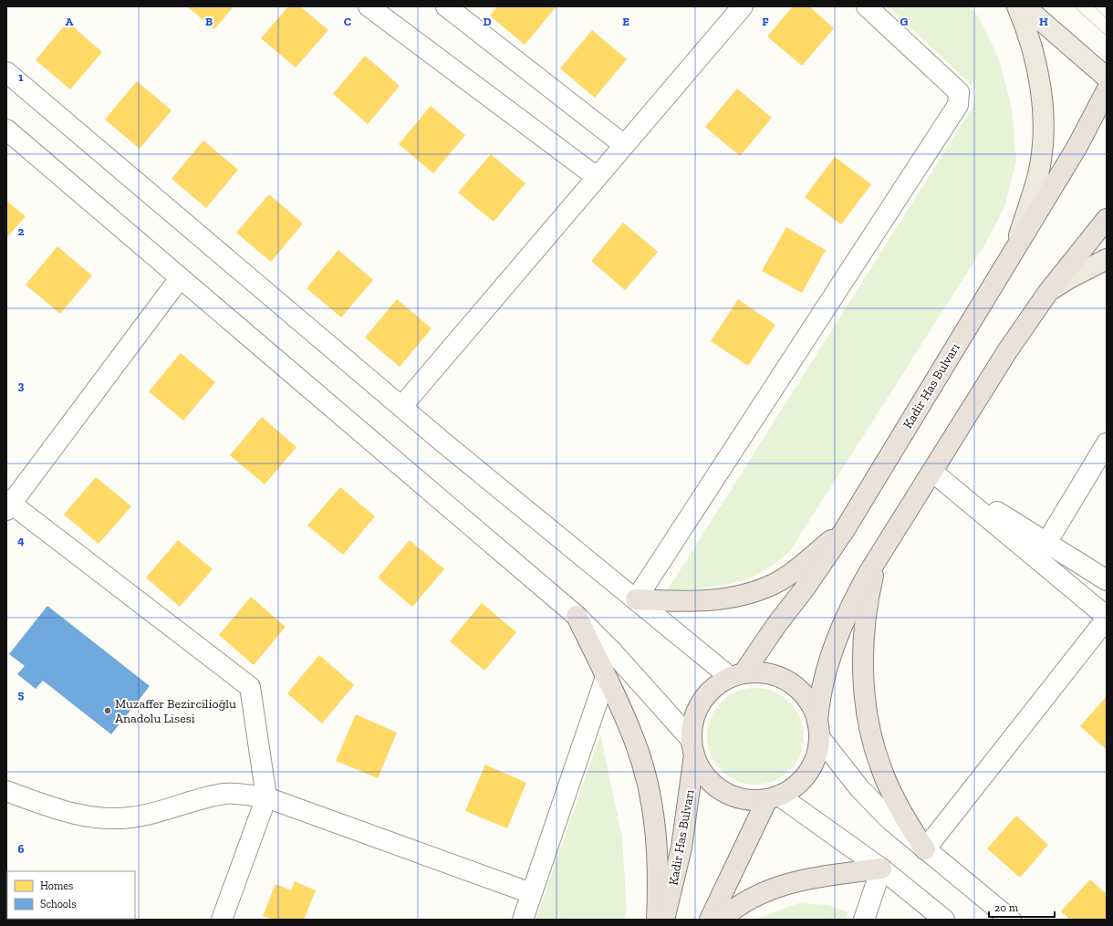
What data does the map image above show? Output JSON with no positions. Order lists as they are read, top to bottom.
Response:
{
  "streets": {
    "highway": ["Kadir Has Bulvarı"]
  },
  "places": ["Muzaffer Bezircilioğlu Anadolu Lisesi"],
  "legend": ["Homes", "Schools"],
  "scale_bar": "20 m",
  "grid": {
    "columns": [
      "A",
      "B",
      "C",
      "D",
      "E",
      "F",
      "G",
      "H"
    ],
    "rows": [
      "1",
      "2",
      "3",
      "4",
      "5",
      "6"
    ]
  }
}
